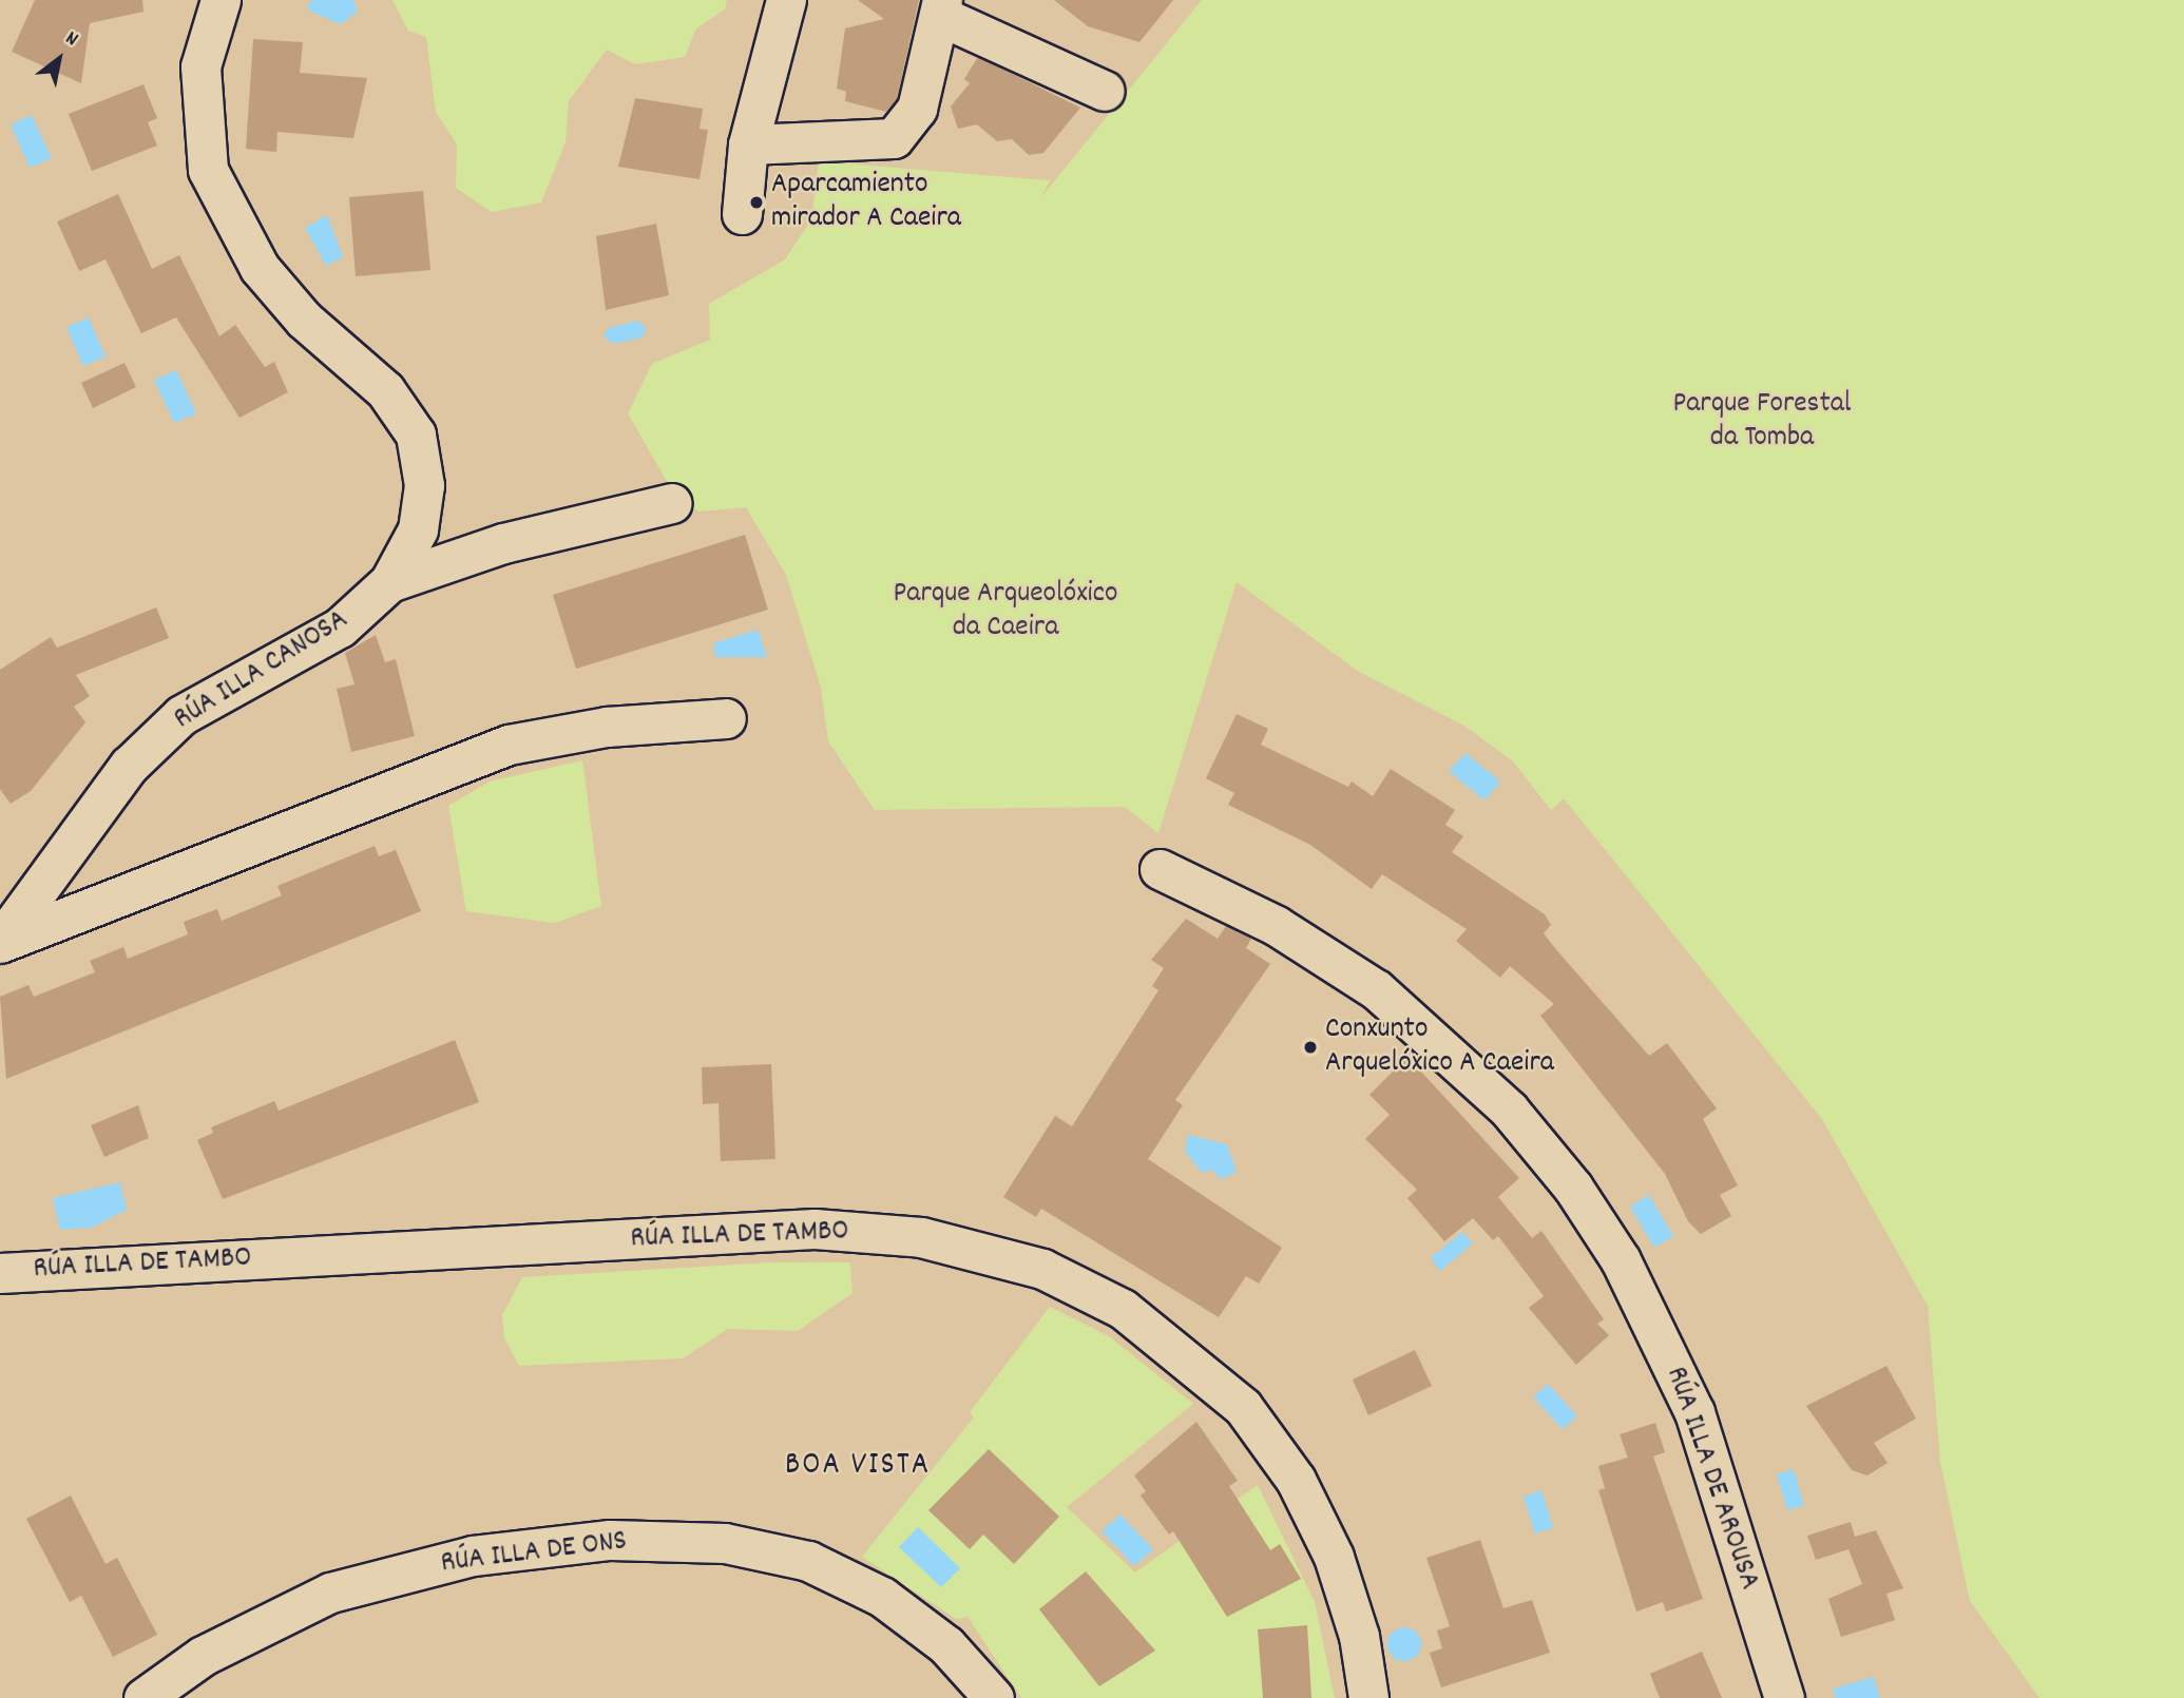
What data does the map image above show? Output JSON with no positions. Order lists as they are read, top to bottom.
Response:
{
  "streets": {
    "street": [
      "RÚA ILLA CANOSA",
      "RÚA ILLA DE TAMBO",
      "RÚA ILLA DE AROUSA",
      "RÚA ILLA DE ONS"
    ]
  },
  "districts": ["BOA VISTA"],
  "parks": ["Parque Forestal da Tomba", "Parque Arqueolóxico da Caeira"],
  "places": ["Aparcamiento mirador A Caeira", "Conxunto Arquelóxico A Caeira"],
  "north": "top right"
}
